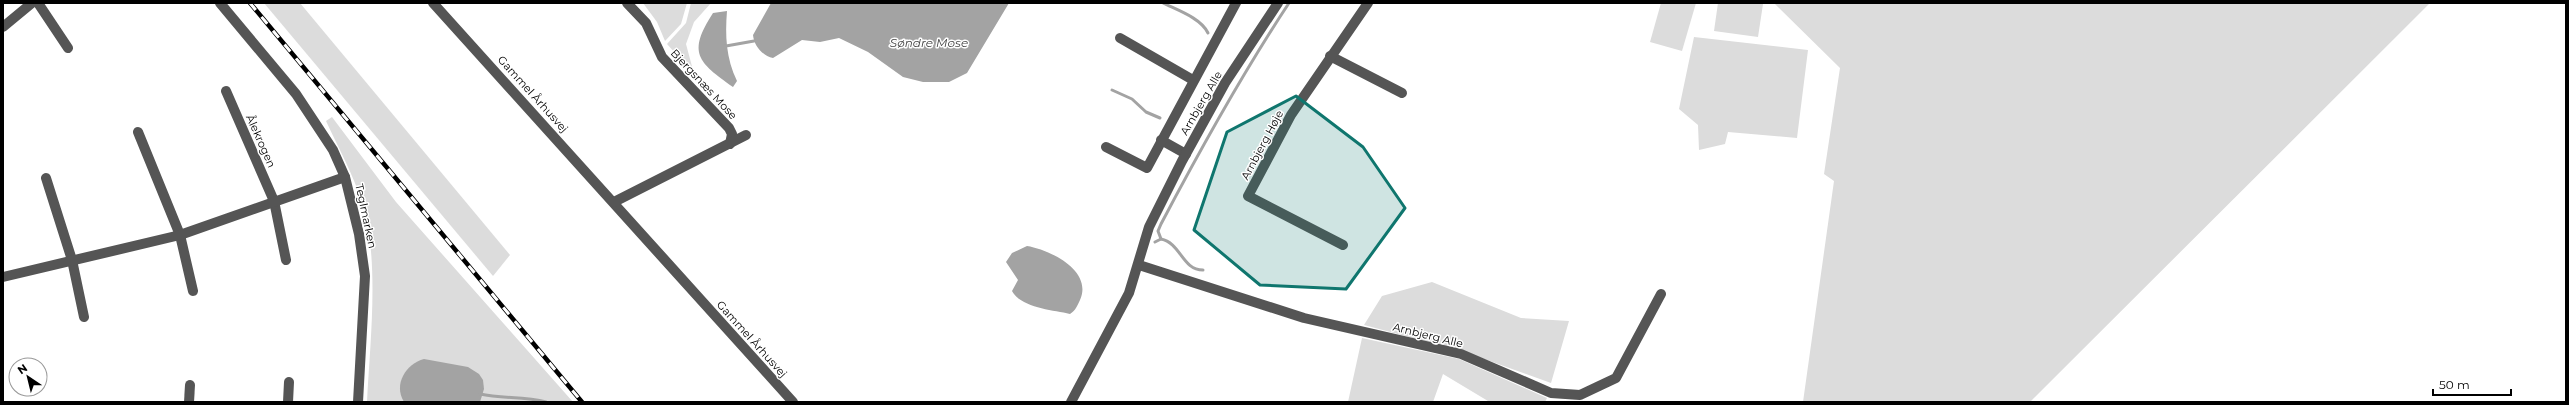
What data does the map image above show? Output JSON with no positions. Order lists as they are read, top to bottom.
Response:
{
  "streets": {
    "street": [
      "Bjergsnæs Mose",
      "Gammel Århusvej",
      "Arnbjerg Alle",
      "Ålekrogen",
      "Arnbjerg Høje",
      "Teglmarken"
    ]
  },
  "water": ["Søndre Mose"],
  "scale_bar": "50 m",
  "north": "top left"
}
